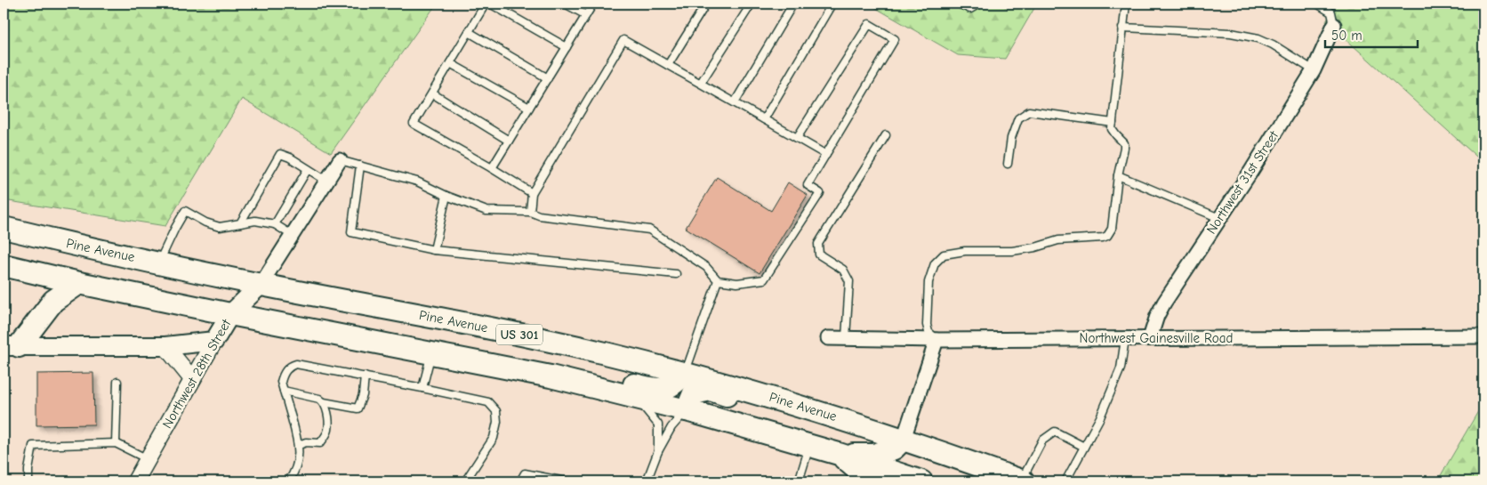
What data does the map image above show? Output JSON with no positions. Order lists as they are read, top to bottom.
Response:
{
  "streets": {
    "highway": ["Pine Avenue", "US 301"],
    "main road": ["Northwest 28th Street"],
    "street": ["Northwest 31st Street", "Northwest Gainesville Road"]
  },
  "crossings": [
    ["Northwest 31st Street", "Northwest Gainesville Road"],
    ["Pine Avenue", "Northwest 28th Street"]
  ],
  "scale_bar": "50 m"
}
